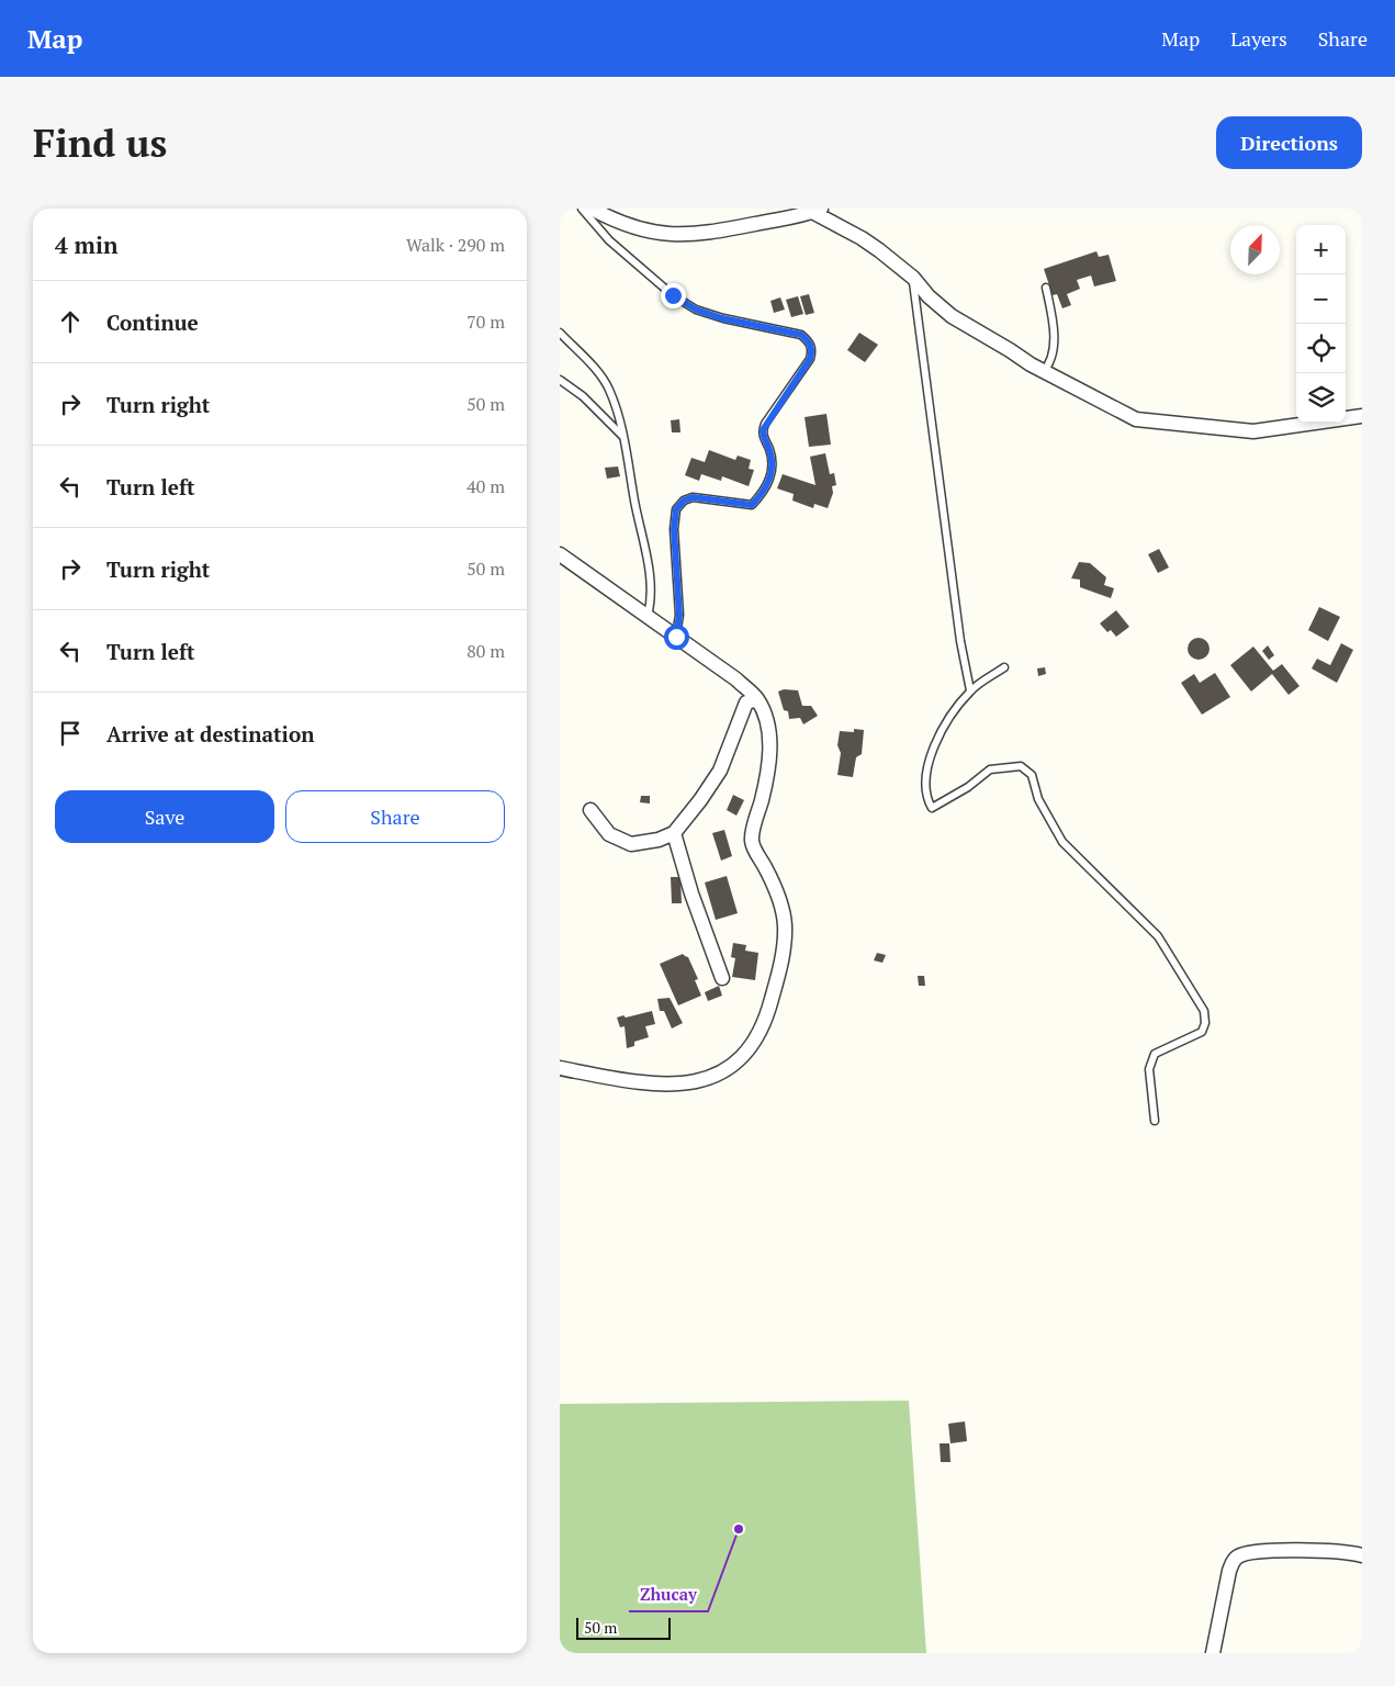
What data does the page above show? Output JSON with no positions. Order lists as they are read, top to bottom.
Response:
{
  "places": ["Zhucay"],
  "scale_bar": "50 m",
  "north": "top right",
  "page": {
    "header": "Map",
    "nav": ["Map", "Layers", "Share"],
    "buttons": [
      "Directions",
      ["Save", "Share"]
    ],
    "title": "Find us",
    "heading": ["4 min", "Walk · 290 m"],
    "map_buttons": ["+", "−"],
    "list": [
      ["Continue", "70 m"],
      ["Turn right", "50 m"],
      ["Turn left", "40 m"],
      ["Turn right", "50 m"],
      ["Turn left", "80 m"],
      "Arrive at destination"
    ],
    "scale": "50 m"
  }
}
